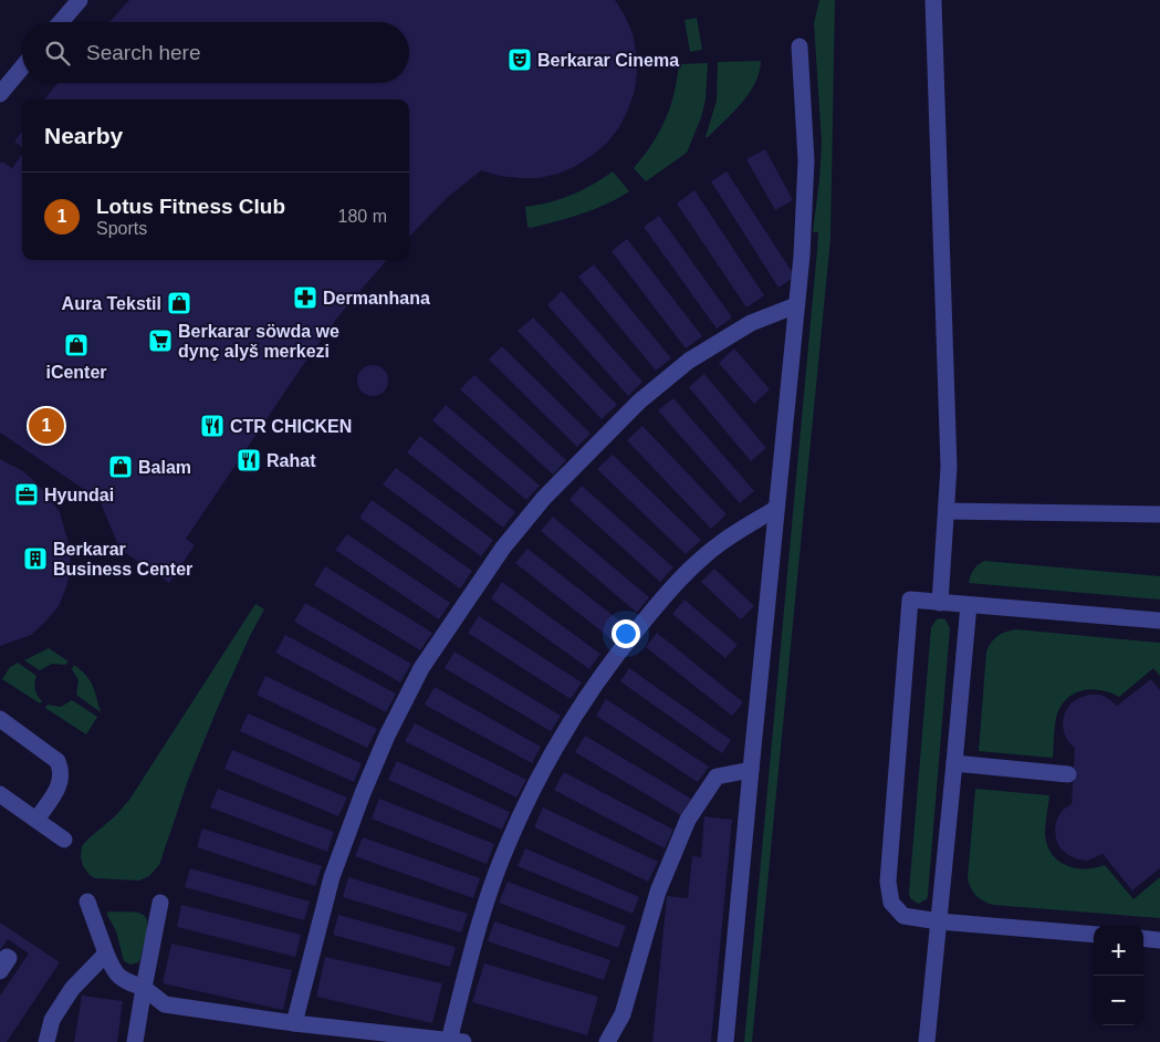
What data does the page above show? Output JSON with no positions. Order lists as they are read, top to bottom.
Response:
{
  "places": {
    "theatre": ["Berkarar Cinema"],
    "pharmacy": ["Dermanhana"],
    "shop": ["Aura Tekstil", "iCenter", "Balam"],
    "supermarket": ["Berkarar söwda we dynç alyš merkezi"],
    "restaurant": ["CTR CHICKEN", "Rahat"],
    "office": ["Hyundai"],
    "building": ["Berkarar Business Center"]
  },
  "page": {
    "search": "Search here",
    "heading": "Nearby",
    "list": [
      {
        "mark": "1",
        "name": "Lotus Fitness Club",
        "note": "Sports",
        "value": "180 m"
      }
    ],
    "pins": "1",
    "map_buttons": ["+", "−"]
  }
}
